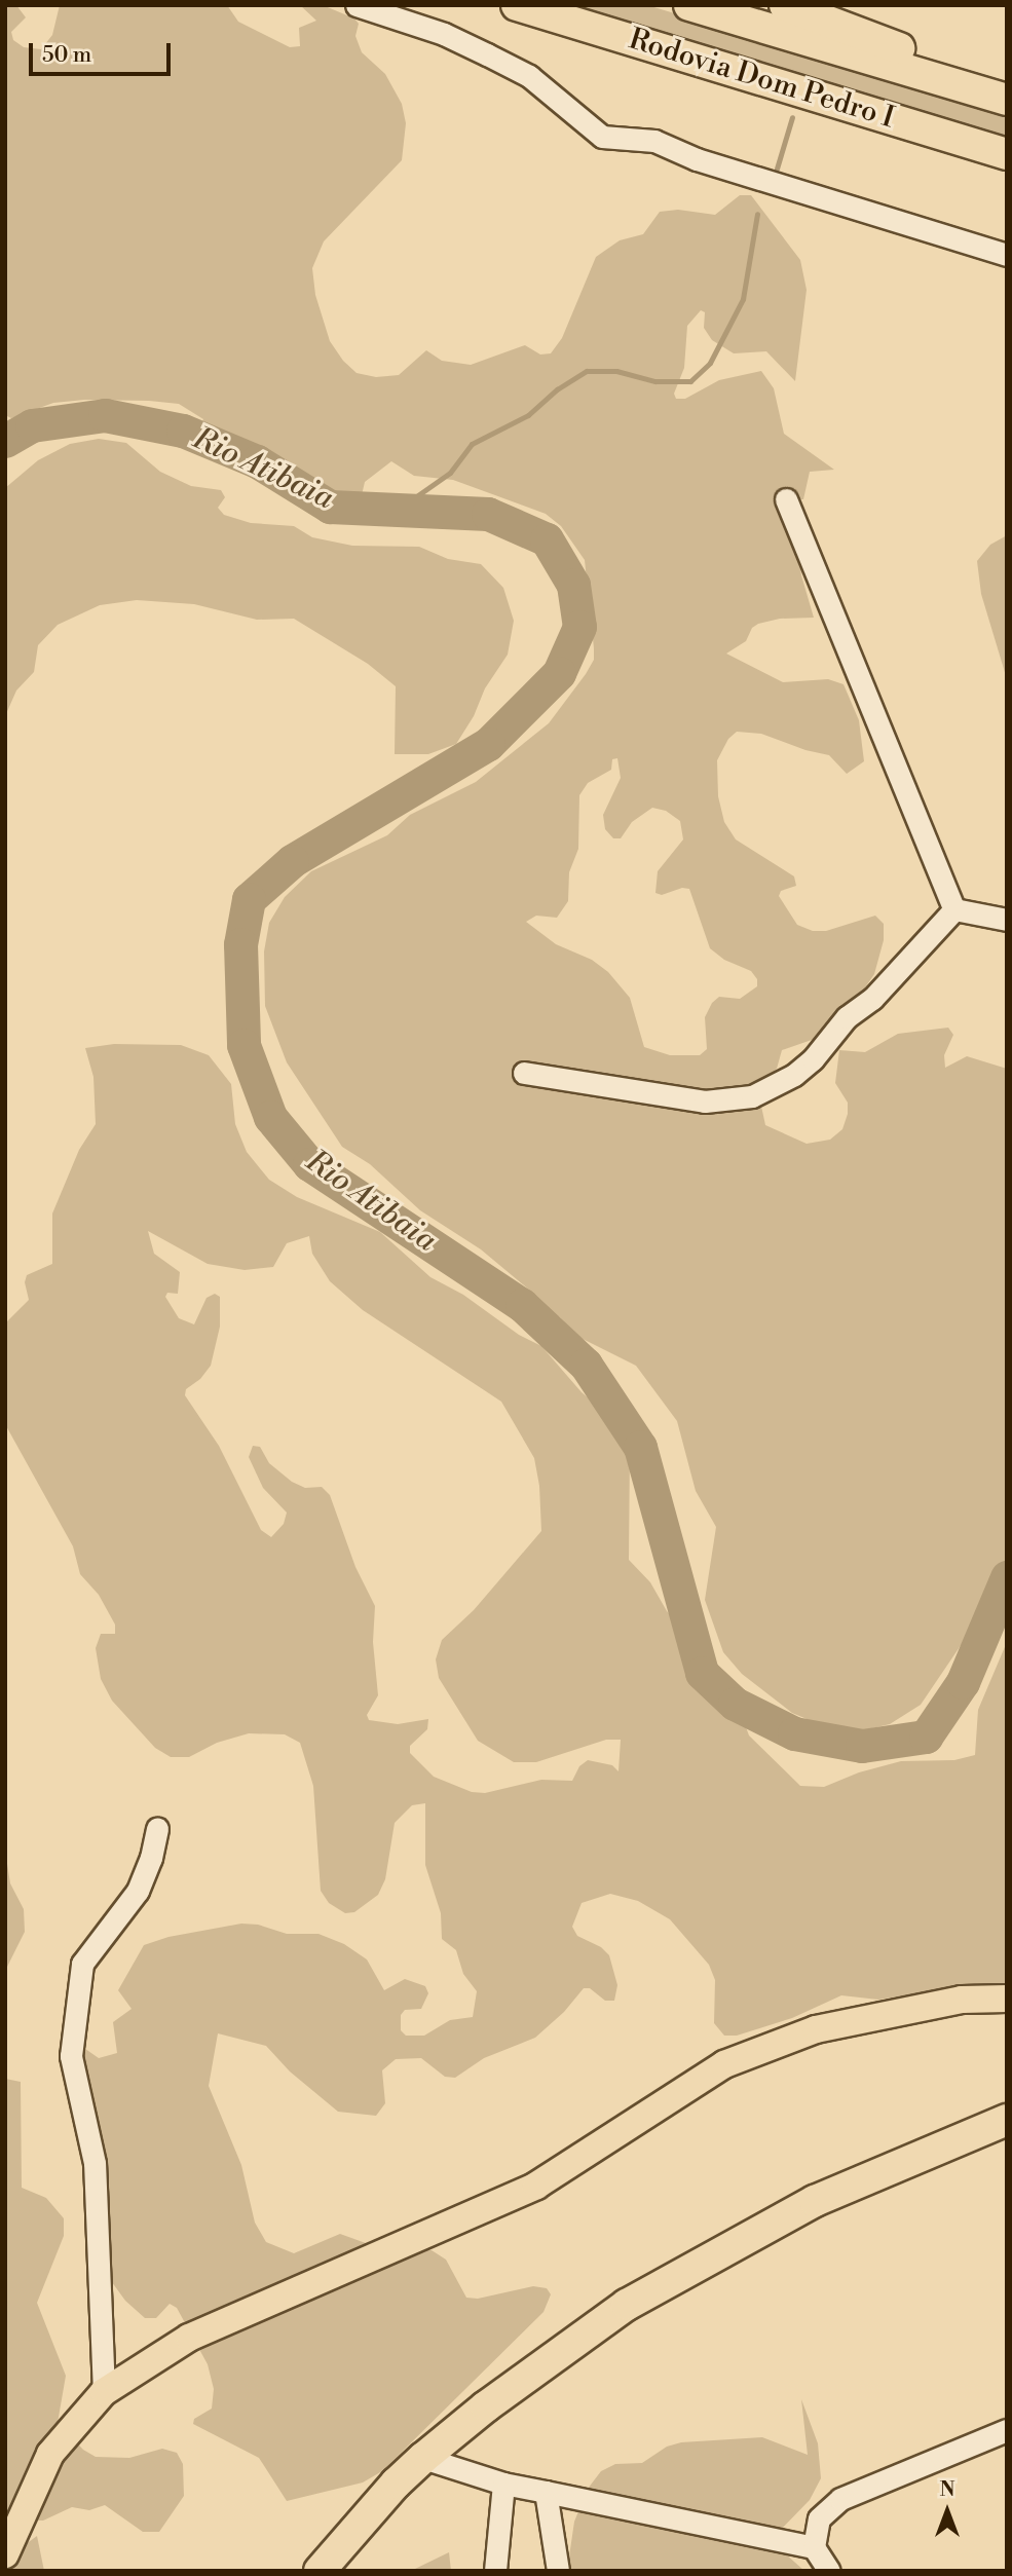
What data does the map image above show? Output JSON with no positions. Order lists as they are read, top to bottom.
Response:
{
  "streets": {
    "highway": ["Rodovia Dom Pedro I"]
  },
  "water": ["Rio Atibaia"],
  "scale_bar": "50 m",
  "north": "top"
}
